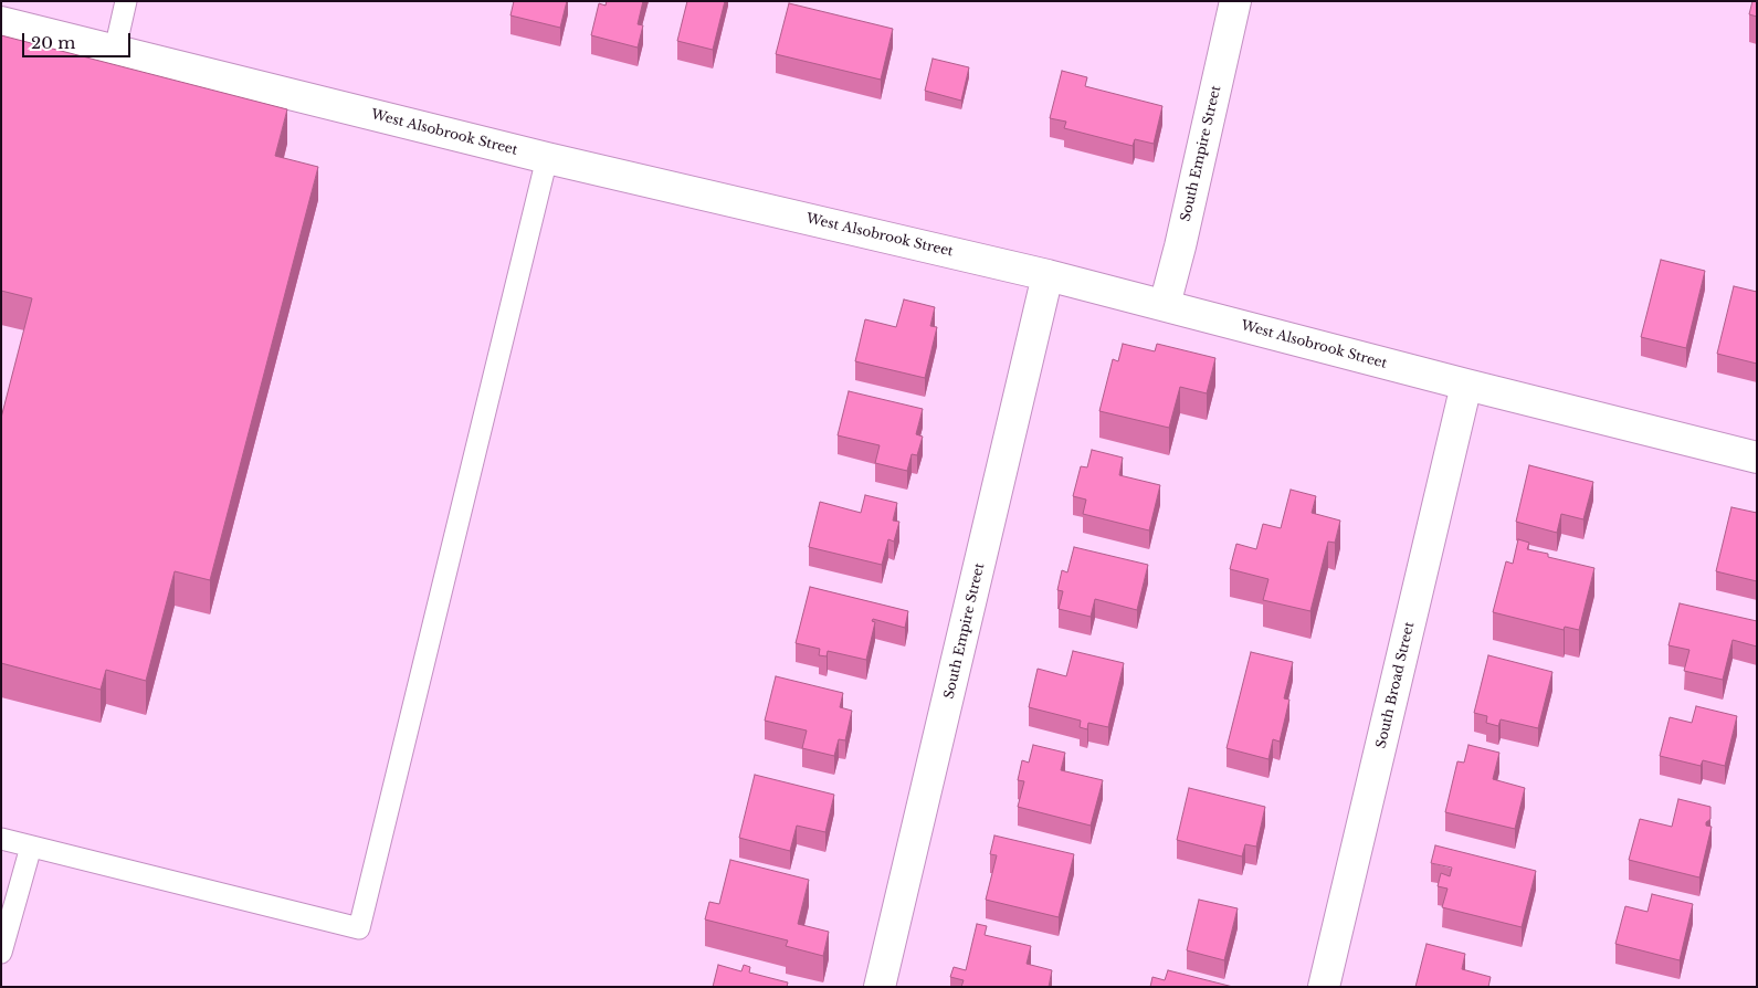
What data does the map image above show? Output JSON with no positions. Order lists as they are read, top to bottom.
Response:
{
  "streets": {
    "street": ["West Alsobrook Street", "South Empire Street", "South Broad Street"]
  },
  "crossings": [
    ["West Alsobrook Street", "South Empire Street"],
    ["West Alsobrook Street", "South Broad Street"]
  ],
  "scale_bar": "20 m"
}
